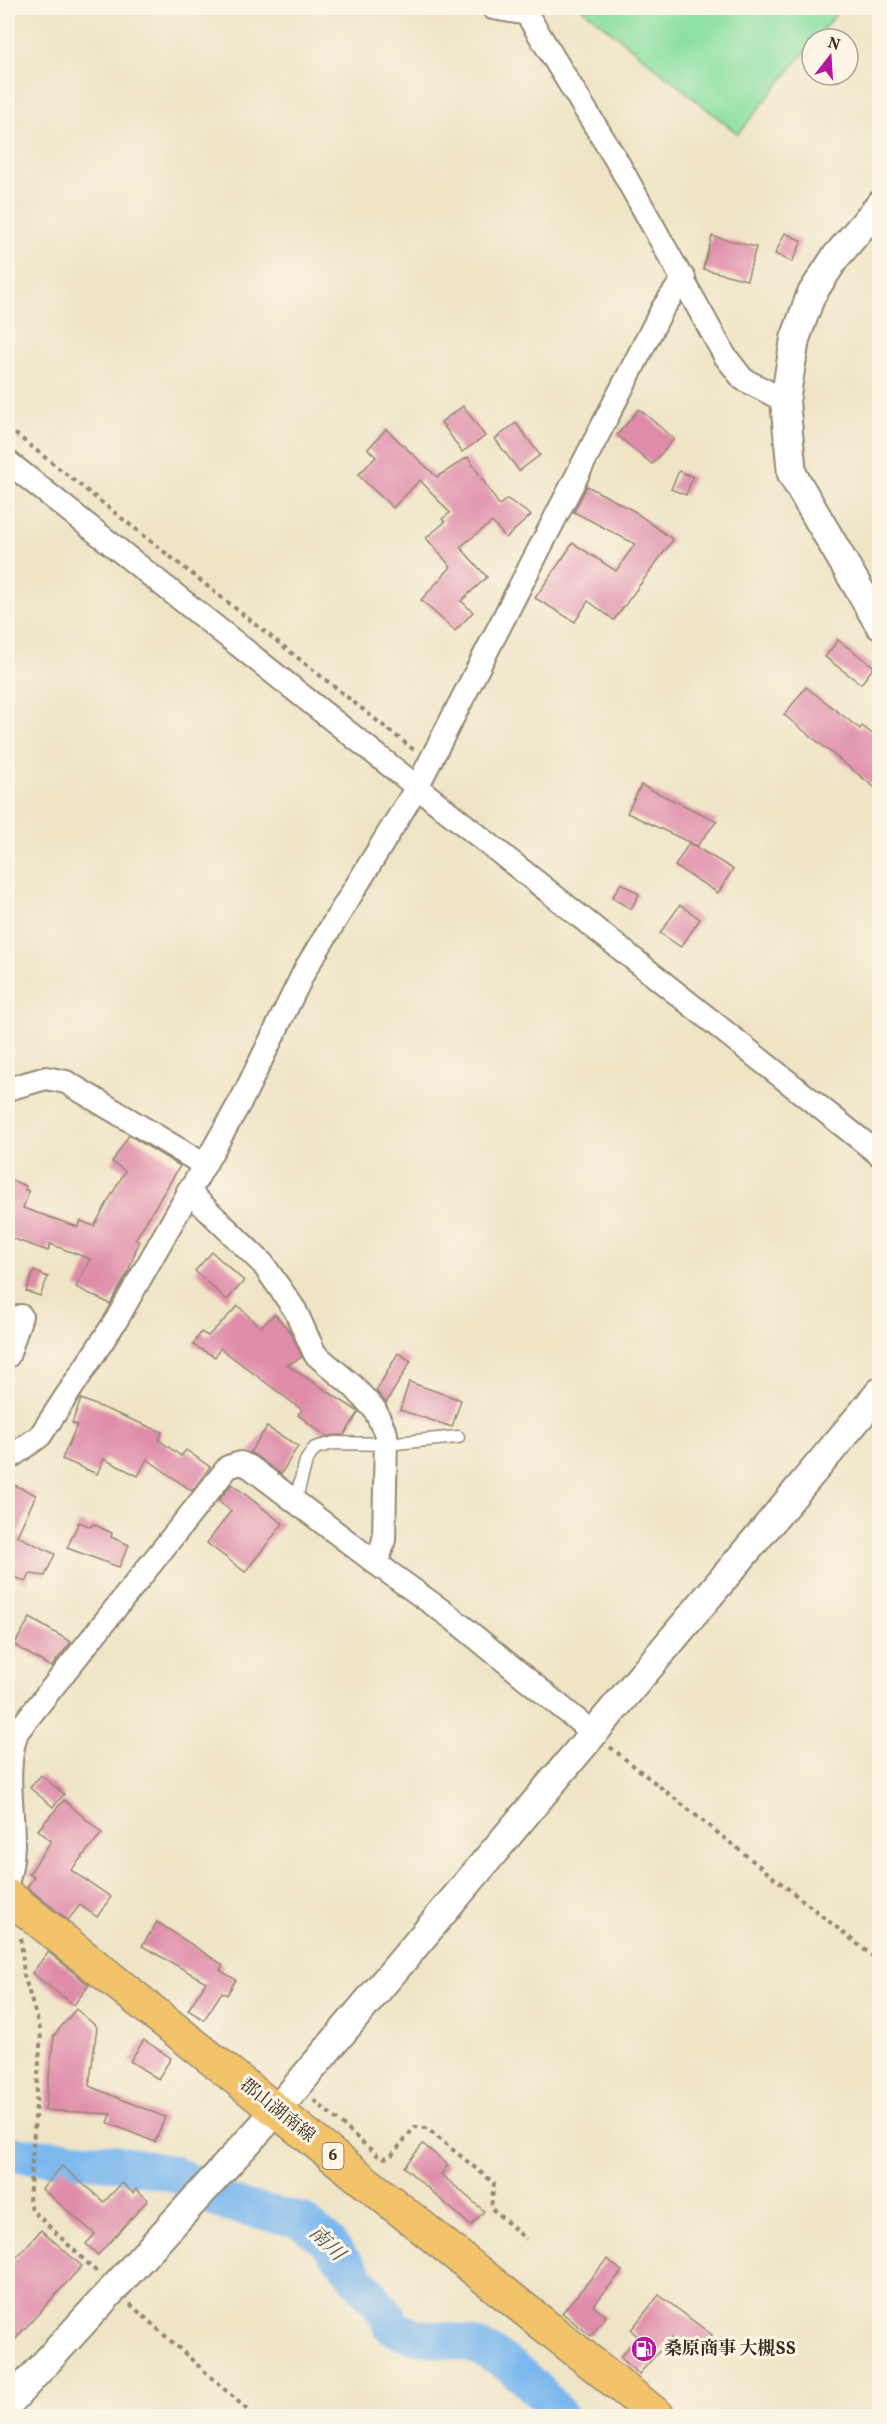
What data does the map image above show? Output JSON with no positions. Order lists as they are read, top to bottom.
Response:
{
  "streets": {
    "main road": ["郡山湖南線", "6"]
  },
  "water": ["南川"],
  "places": {
    "fuel station": ["桑原商事 大槻SS"]
  },
  "north": "top"
}
